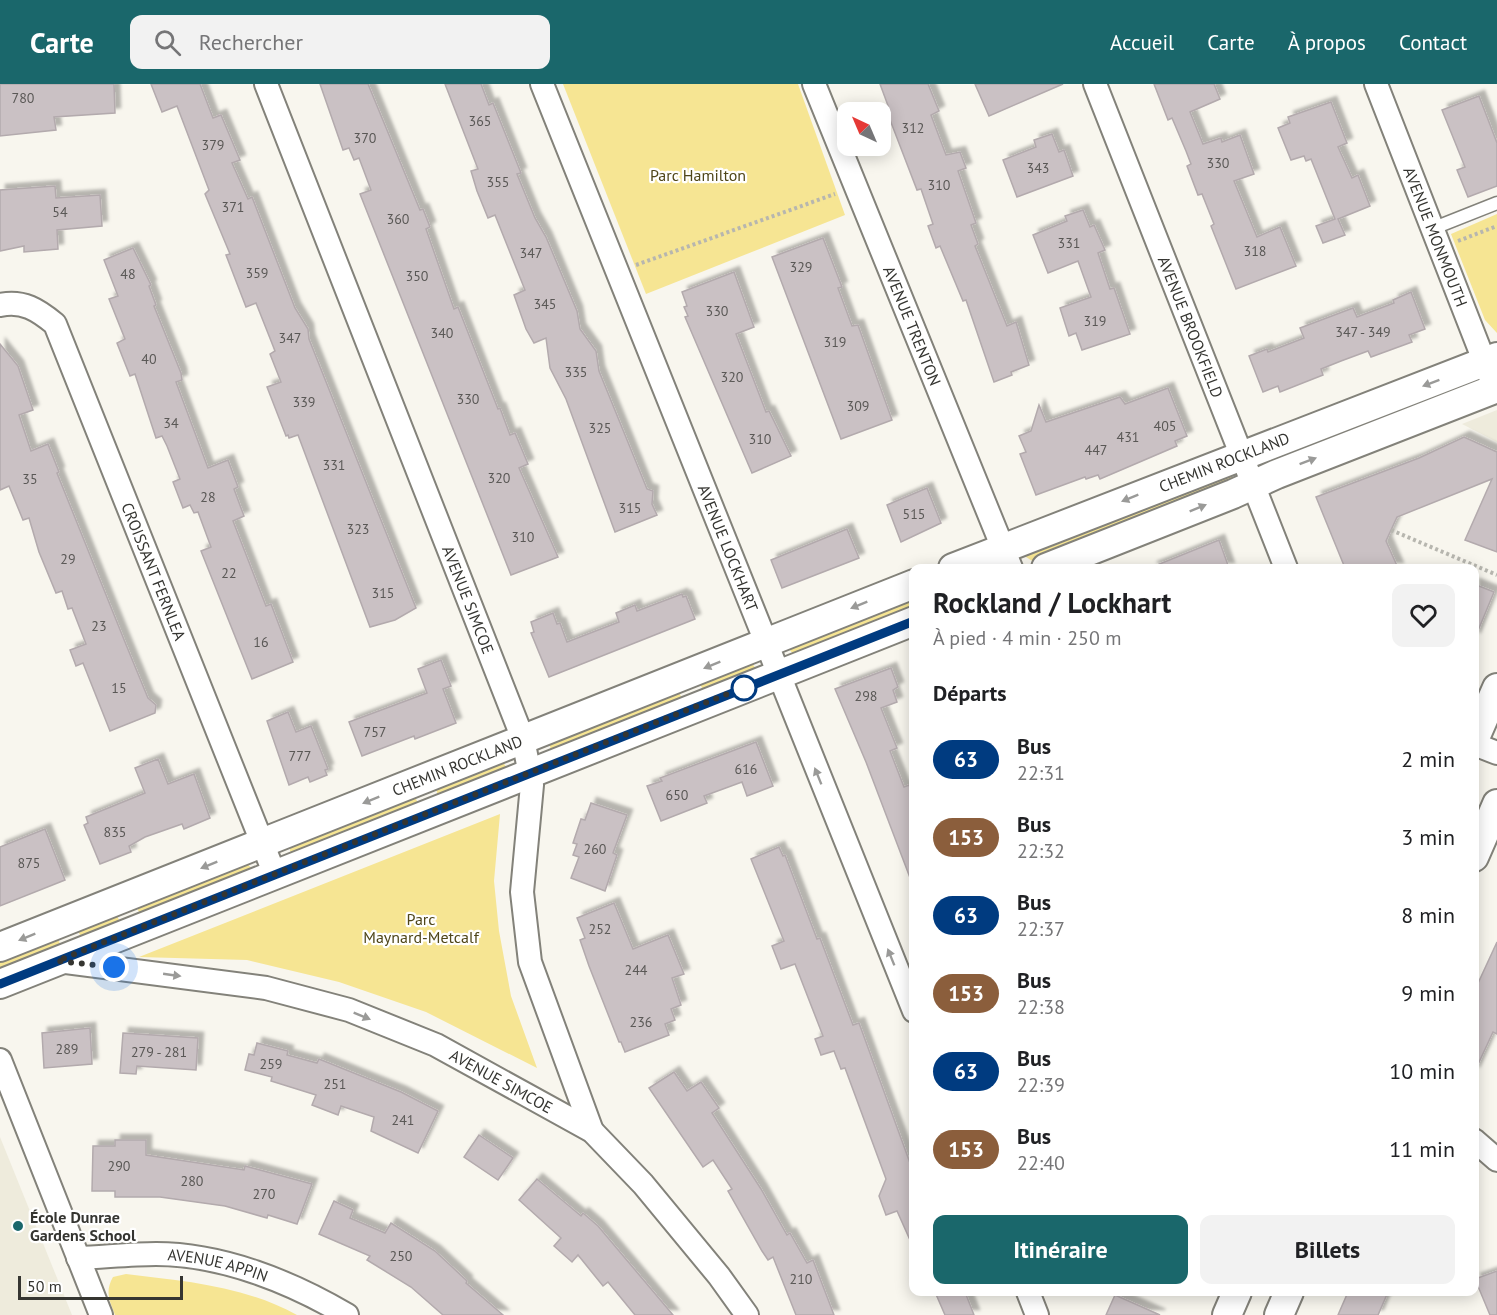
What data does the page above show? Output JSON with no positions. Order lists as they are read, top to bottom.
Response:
{
  "streets": {
    "street": [
      "AVENUE MONMOUTH",
      "AVENUE BROOKFIELD",
      "AVENUE TRENTON",
      "CHEMIN ROCKLAND",
      "AVENUE LOCKHART",
      "CROISSANT FERNLEA",
      "AVENUE SIMCOE",
      "AVENUE APPIN"
    ]
  },
  "crossings": [
    ["AVENUE MONMOUTH", "CHEMIN ROCKLAND"],
    ["AVENUE BROOKFIELD", "CHEMIN ROCKLAND"],
    ["AVENUE TRENTON", "CHEMIN ROCKLAND"],
    ["CHEMIN ROCKLAND", "AVENUE LOCKHART"],
    ["CHEMIN ROCKLAND", "CROISSANT FERNLEA"],
    ["CHEMIN ROCKLAND", "AVENUE SIMCOE"]
  ],
  "one_way": ["AVENUE LOCKHART"],
  "parks": ["Parc Hamilton", "Parc Maynard-Metcalf"],
  "places": ["École Dunrae Gardens School"],
  "lines": ["bus line 63"],
  "house_numbers": [
    "780",
    "365",
    "312",
    "370",
    "379",
    "330",
    "343",
    "355",
    "310",
    "371",
    "54",
    "360",
    "331",
    "318",
    "347",
    "329",
    "359",
    "48",
    "350",
    "345",
    "330",
    "319",
    "347 - 349",
    "340",
    "347",
    "319",
    "40",
    "335",
    "320",
    "330",
    "339",
    "309",
    "34",
    "405",
    "325",
    "431",
    "310",
    "447",
    "331",
    "320",
    "35",
    "28",
    "315",
    "515",
    "323",
    "310",
    "29",
    "22",
    "315",
    "23",
    "16",
    "15",
    "298",
    "757",
    "777",
    "616",
    "650",
    "835",
    "260",
    "875",
    "252",
    "244",
    "236",
    "289",
    "279 - 281",
    "259",
    "251",
    "241",
    "290",
    "280",
    "270",
    "250",
    "210"
  ],
  "scale_bar": "50 m",
  "north": "top left",
  "page": {
    "header": "Carte",
    "search": "Rechercher",
    "nav": [
      "Accueil",
      "Carte",
      "À propos",
      "Contact"
    ],
    "heading": [
      ["Rockland / Lockhart", "À pied · 4 min · 250 m"],
      "Départs"
    ],
    "list": [
      {
        "mark": "63",
        "name": "Bus",
        "note": "22:31",
        "value": "2 min"
      },
      {
        "mark": "153",
        "name": "Bus",
        "note": "22:32",
        "value": "3 min"
      },
      {
        "mark": "63",
        "name": "Bus",
        "note": "22:37",
        "value": "8 min"
      },
      {
        "mark": "153",
        "name": "Bus",
        "note": "22:38",
        "value": "9 min"
      },
      {
        "mark": "63",
        "name": "Bus",
        "note": "22:39",
        "value": "10 min"
      },
      {
        "mark": "153",
        "name": "Bus",
        "note": "22:40",
        "value": "11 min"
      }
    ],
    "buttons": ["Itinéraire", "Billets"],
    "scale": "50 m"
  }
}
